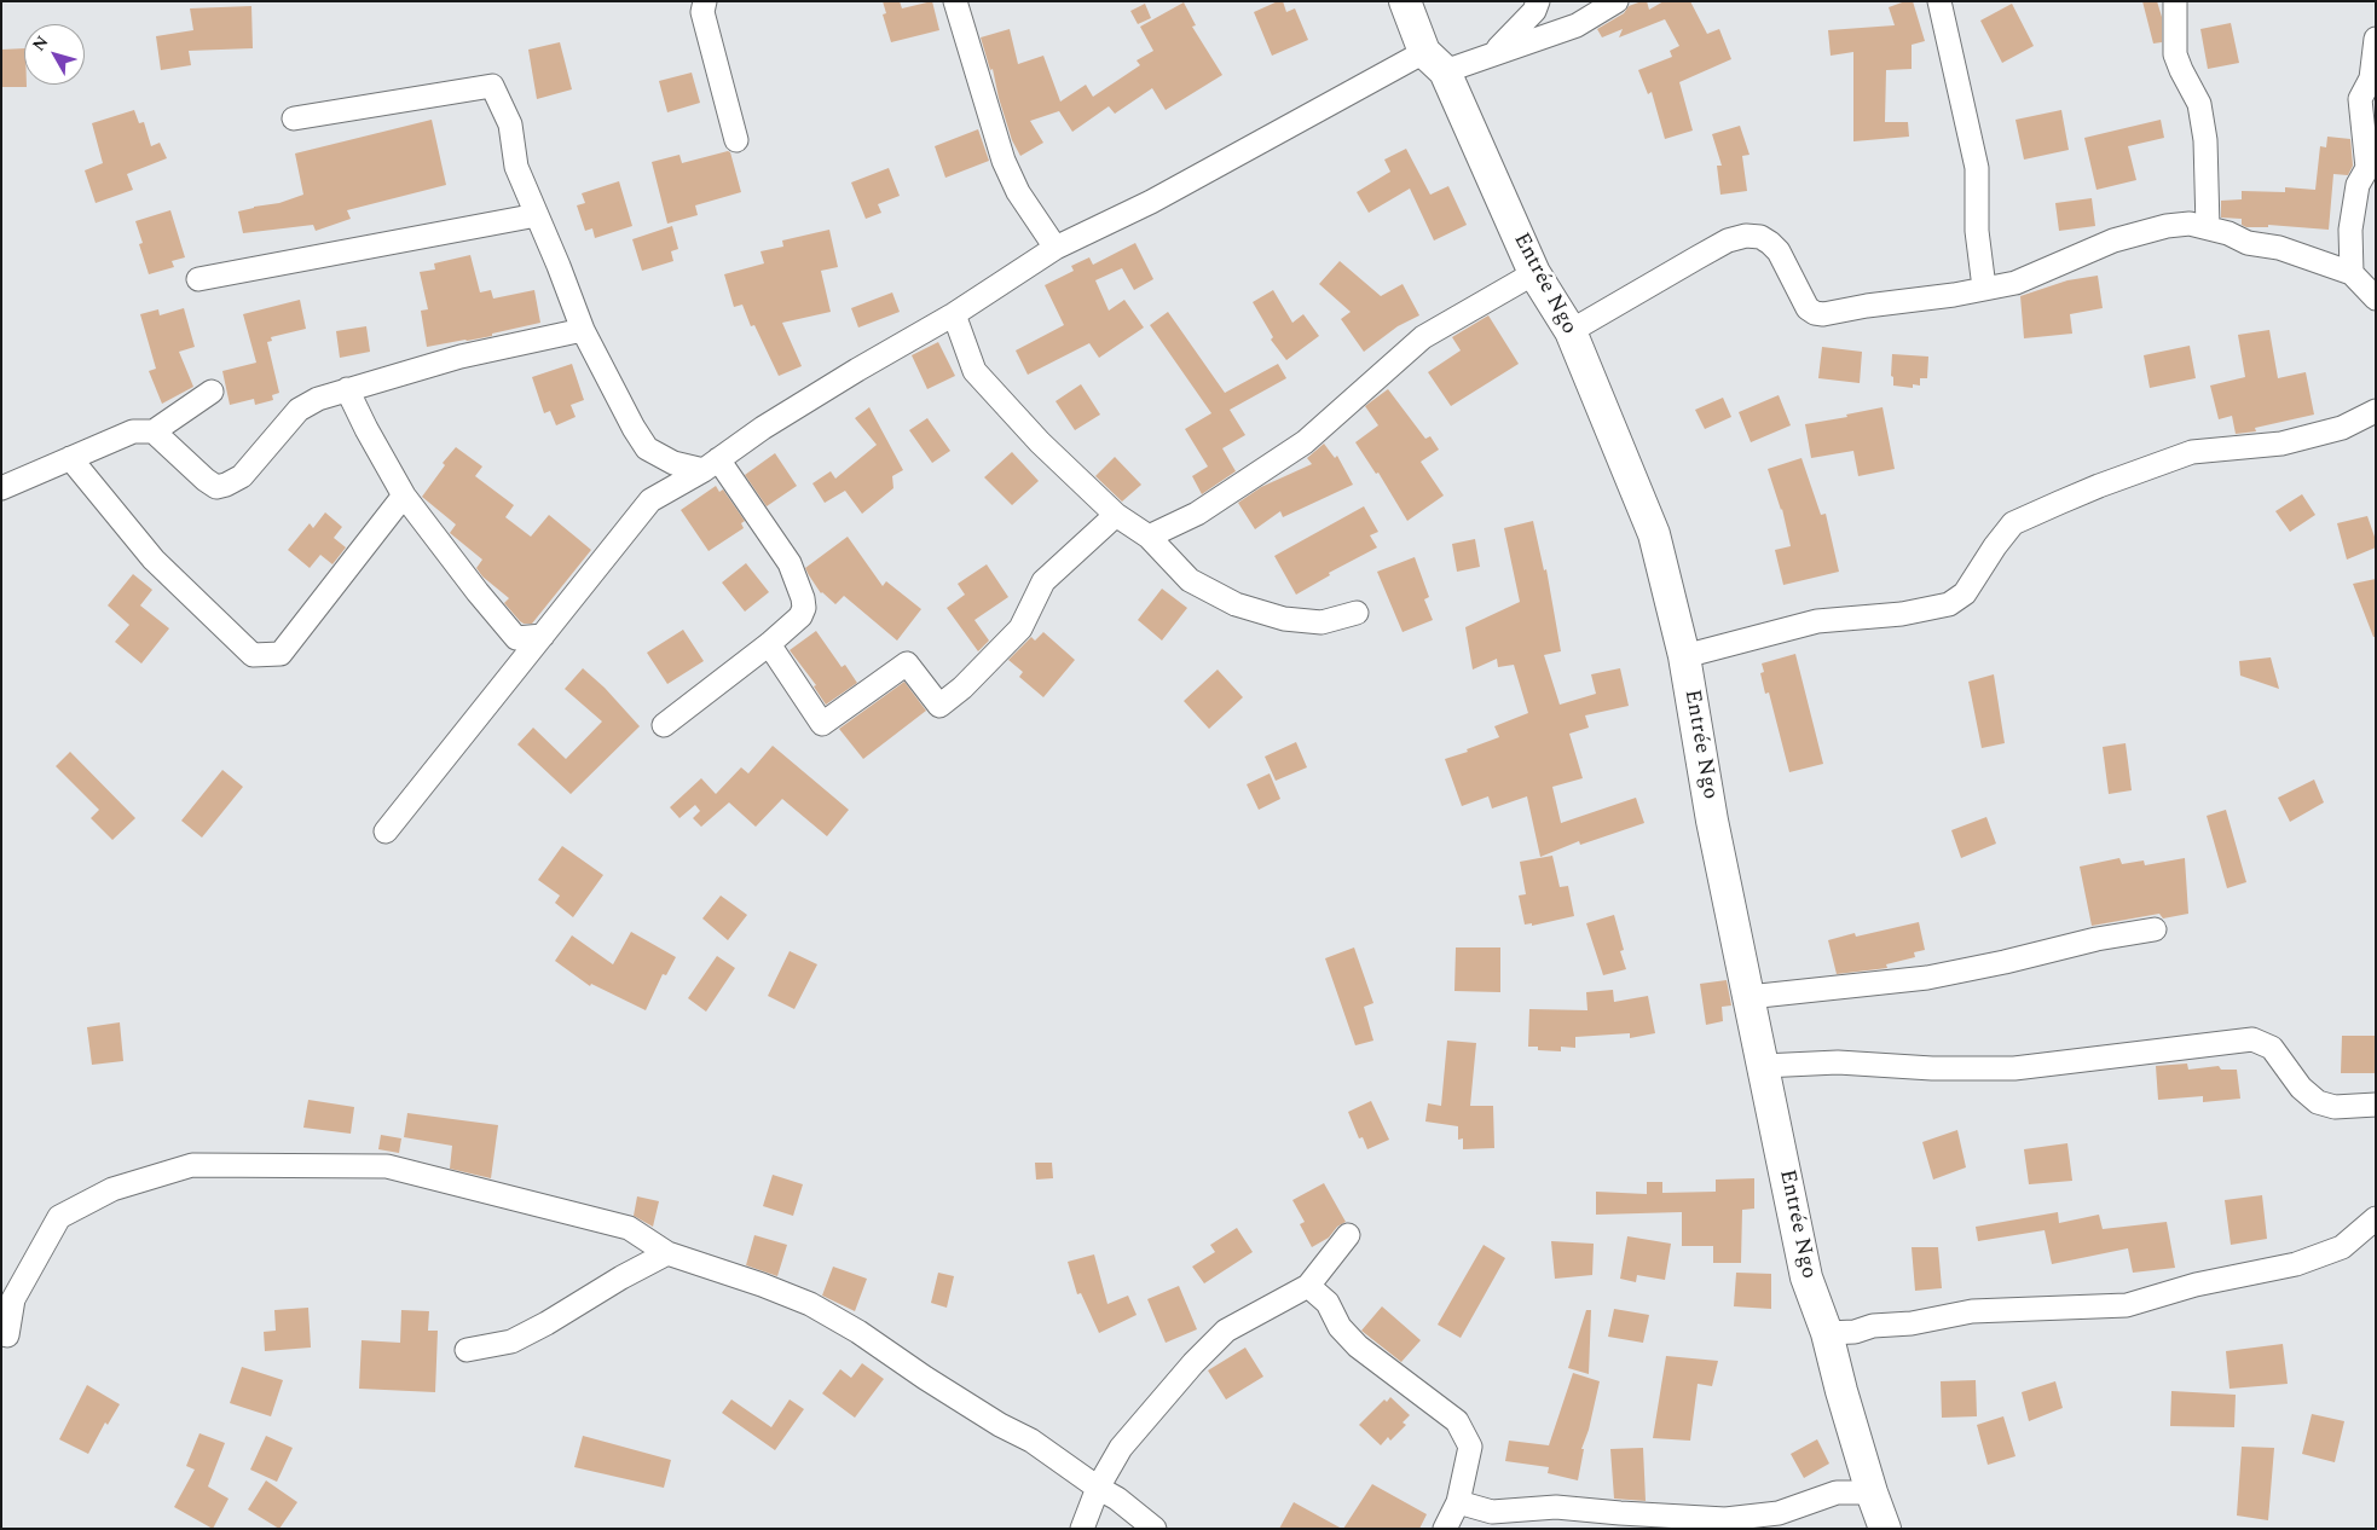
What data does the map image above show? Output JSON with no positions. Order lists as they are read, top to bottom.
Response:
{
  "streets": {
    "street": ["Entrée Ngo"]
  },
  "north": "top left"
}
